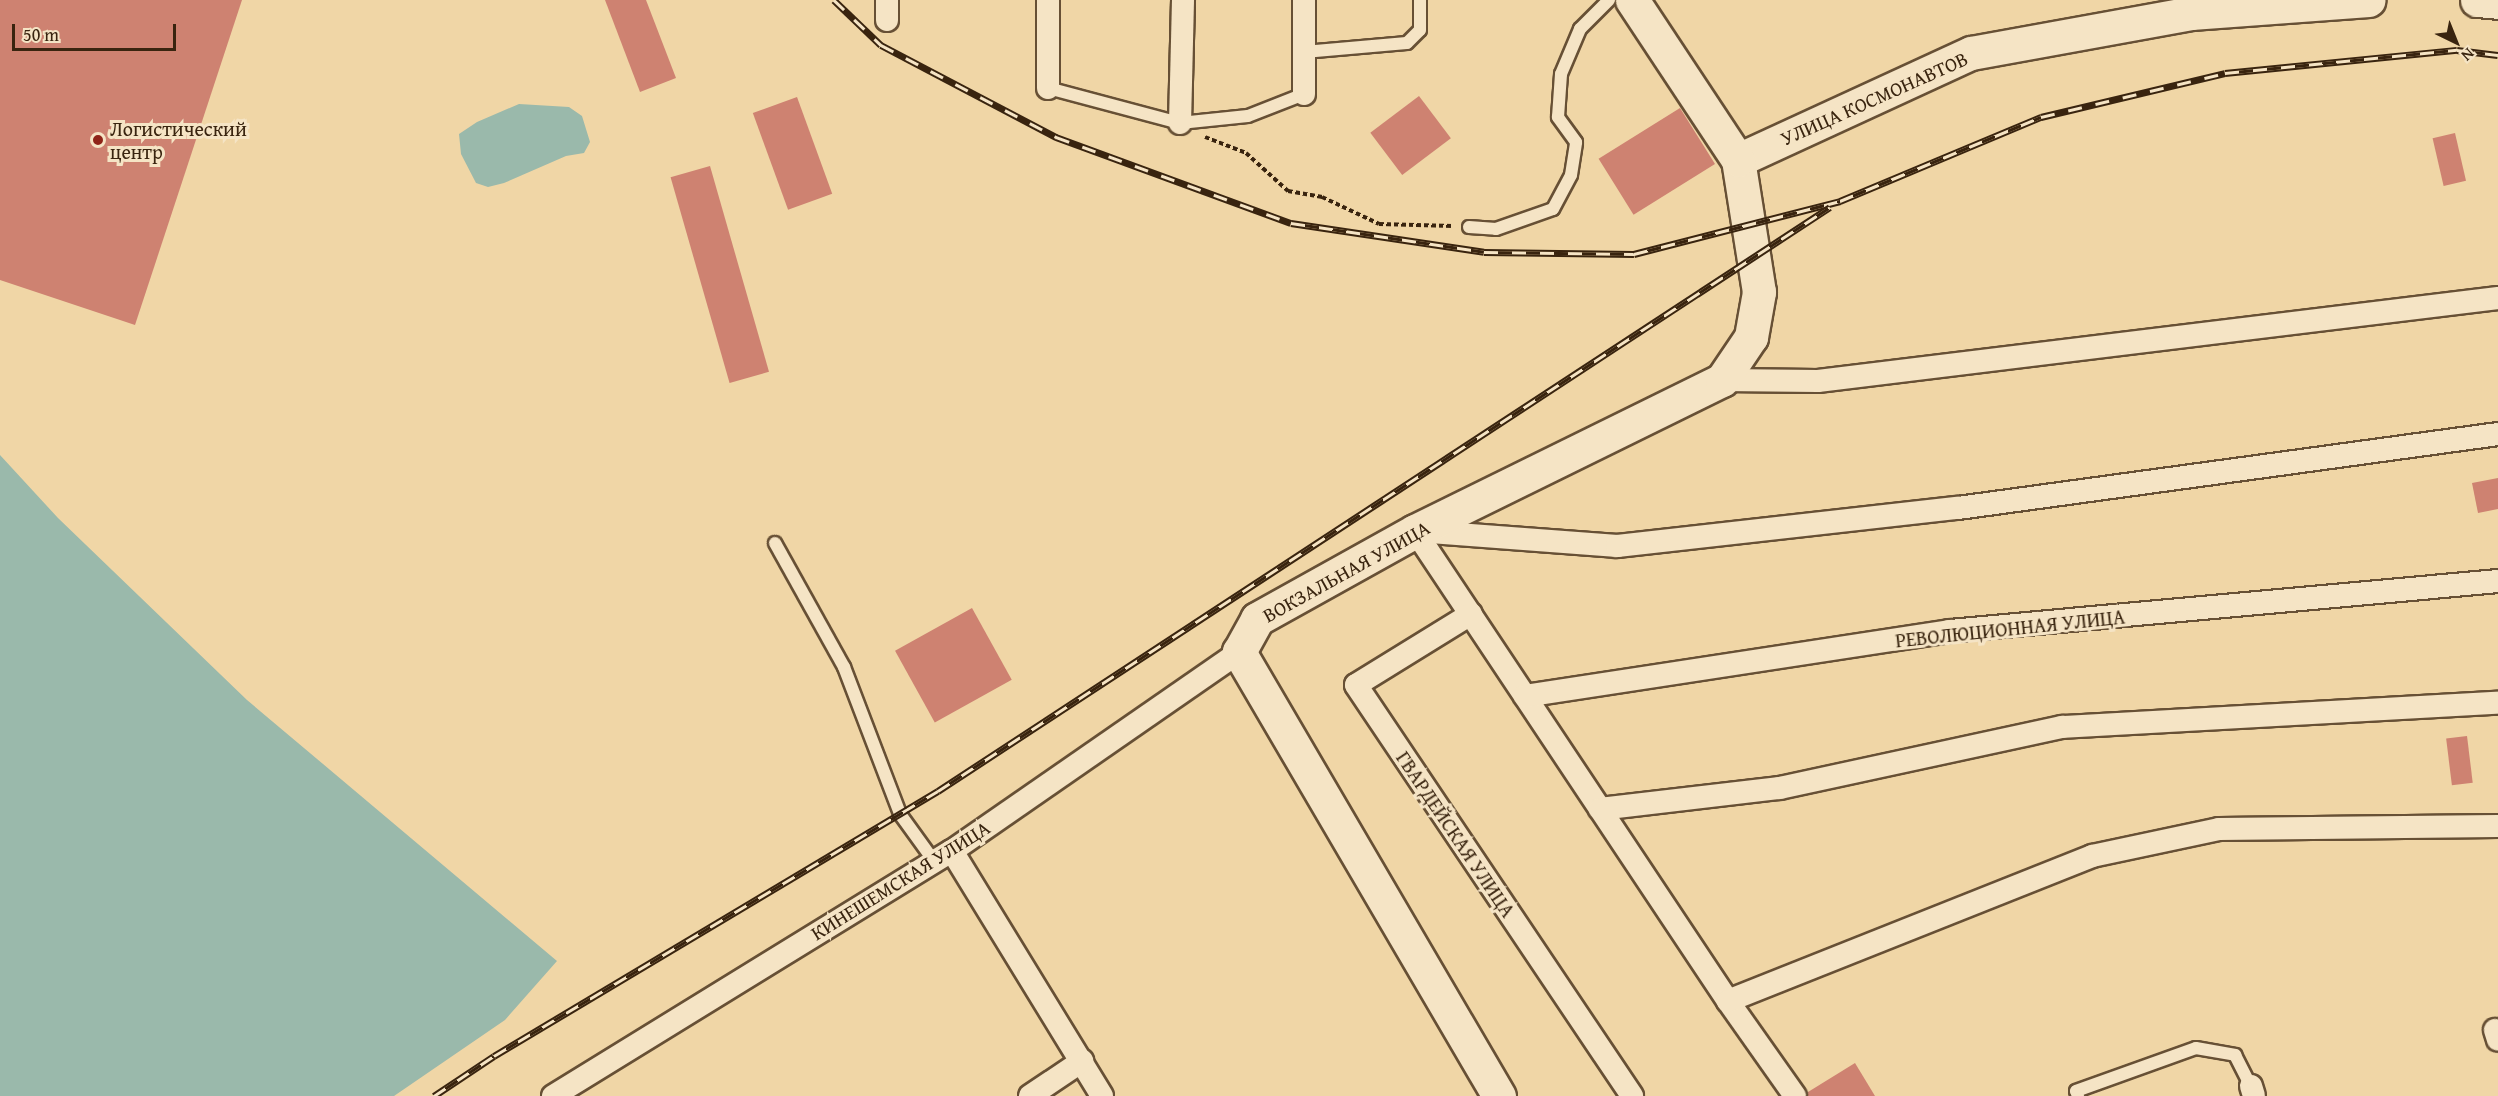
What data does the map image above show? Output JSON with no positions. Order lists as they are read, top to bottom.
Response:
{
  "streets": {
    "main road": ["УЛИЦА КОСМОНАВТОВ", "ВОКЗАЛЬНАЯ УЛИЦА"],
    "street": ["РЕВОЛЮЦИОННАЯ УЛИЦА", "ГВАРДЕЙСКАЯ УЛИЦА", "КИНЕШЕМСКАЯ УЛИЦА"]
  },
  "crossings": [
    ["УЛИЦА КОСМОНАВТОВ", "ВОКЗАЛЬНАЯ УЛИЦА"],
    ["ВОКЗАЛЬНАЯ УЛИЦА", "КИНЕШЕМСКАЯ УЛИЦА"]
  ],
  "places": ["Логистический центр"],
  "scale_bar": "50 m",
  "north": "bottom right"
}
